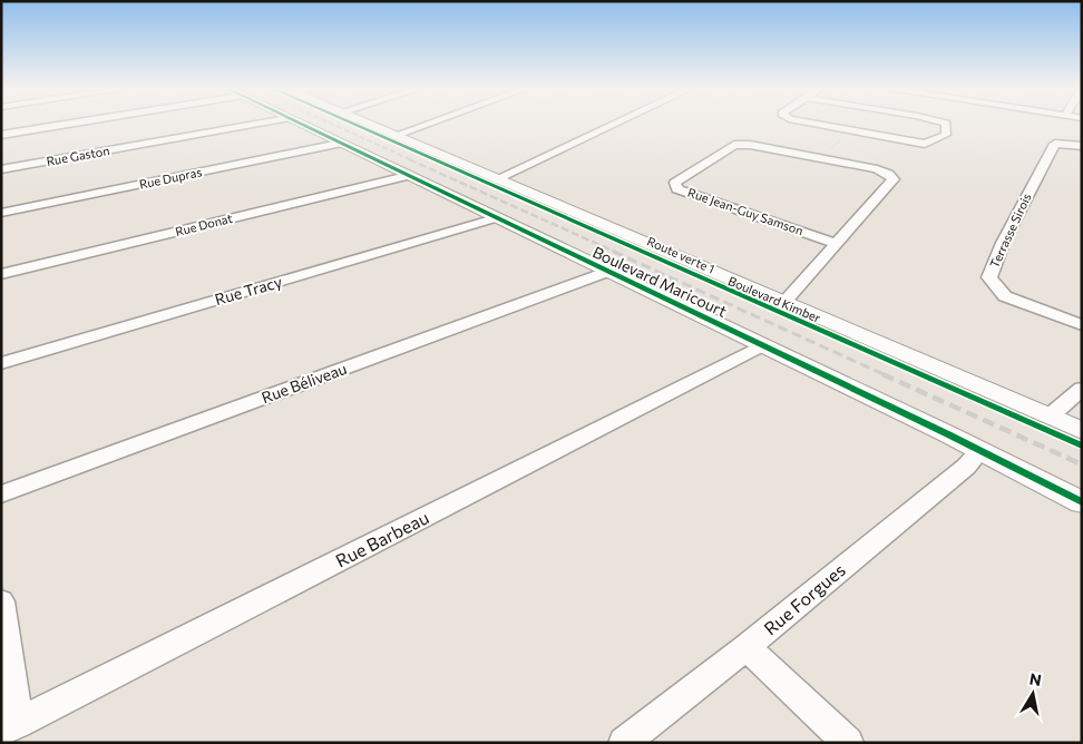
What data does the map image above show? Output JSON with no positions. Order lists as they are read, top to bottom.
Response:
{
  "streets": {
    "street": [
      "Rue Gaston",
      "Rue Dupras",
      "Rue Jean-Guy Samson",
      "Rue Donat",
      "Terrasse Sirois",
      "Boulevard Maricourt",
      "Rue Tracy",
      "Boulevard Kimber",
      "Rue Béliveau",
      "Rue Barbeau",
      "Rue Forgues"
    ],
    "cycle path": ["Route verte 1"]
  },
  "crossings": [
    ["Rue Dupras", "Boulevard Maricourt"],
    ["Rue Jean-Guy Samson", "Boulevard Kimber"],
    ["Rue Donat", "Boulevard Maricourt"],
    ["Boulevard Maricourt", "Rue Tracy"],
    ["Boulevard Maricourt", "Rue Béliveau"],
    ["Boulevard Maricourt", "Rue Barbeau"],
    ["Boulevard Maricourt", "Rue Forgues"]
  ],
  "north": "top"
}
